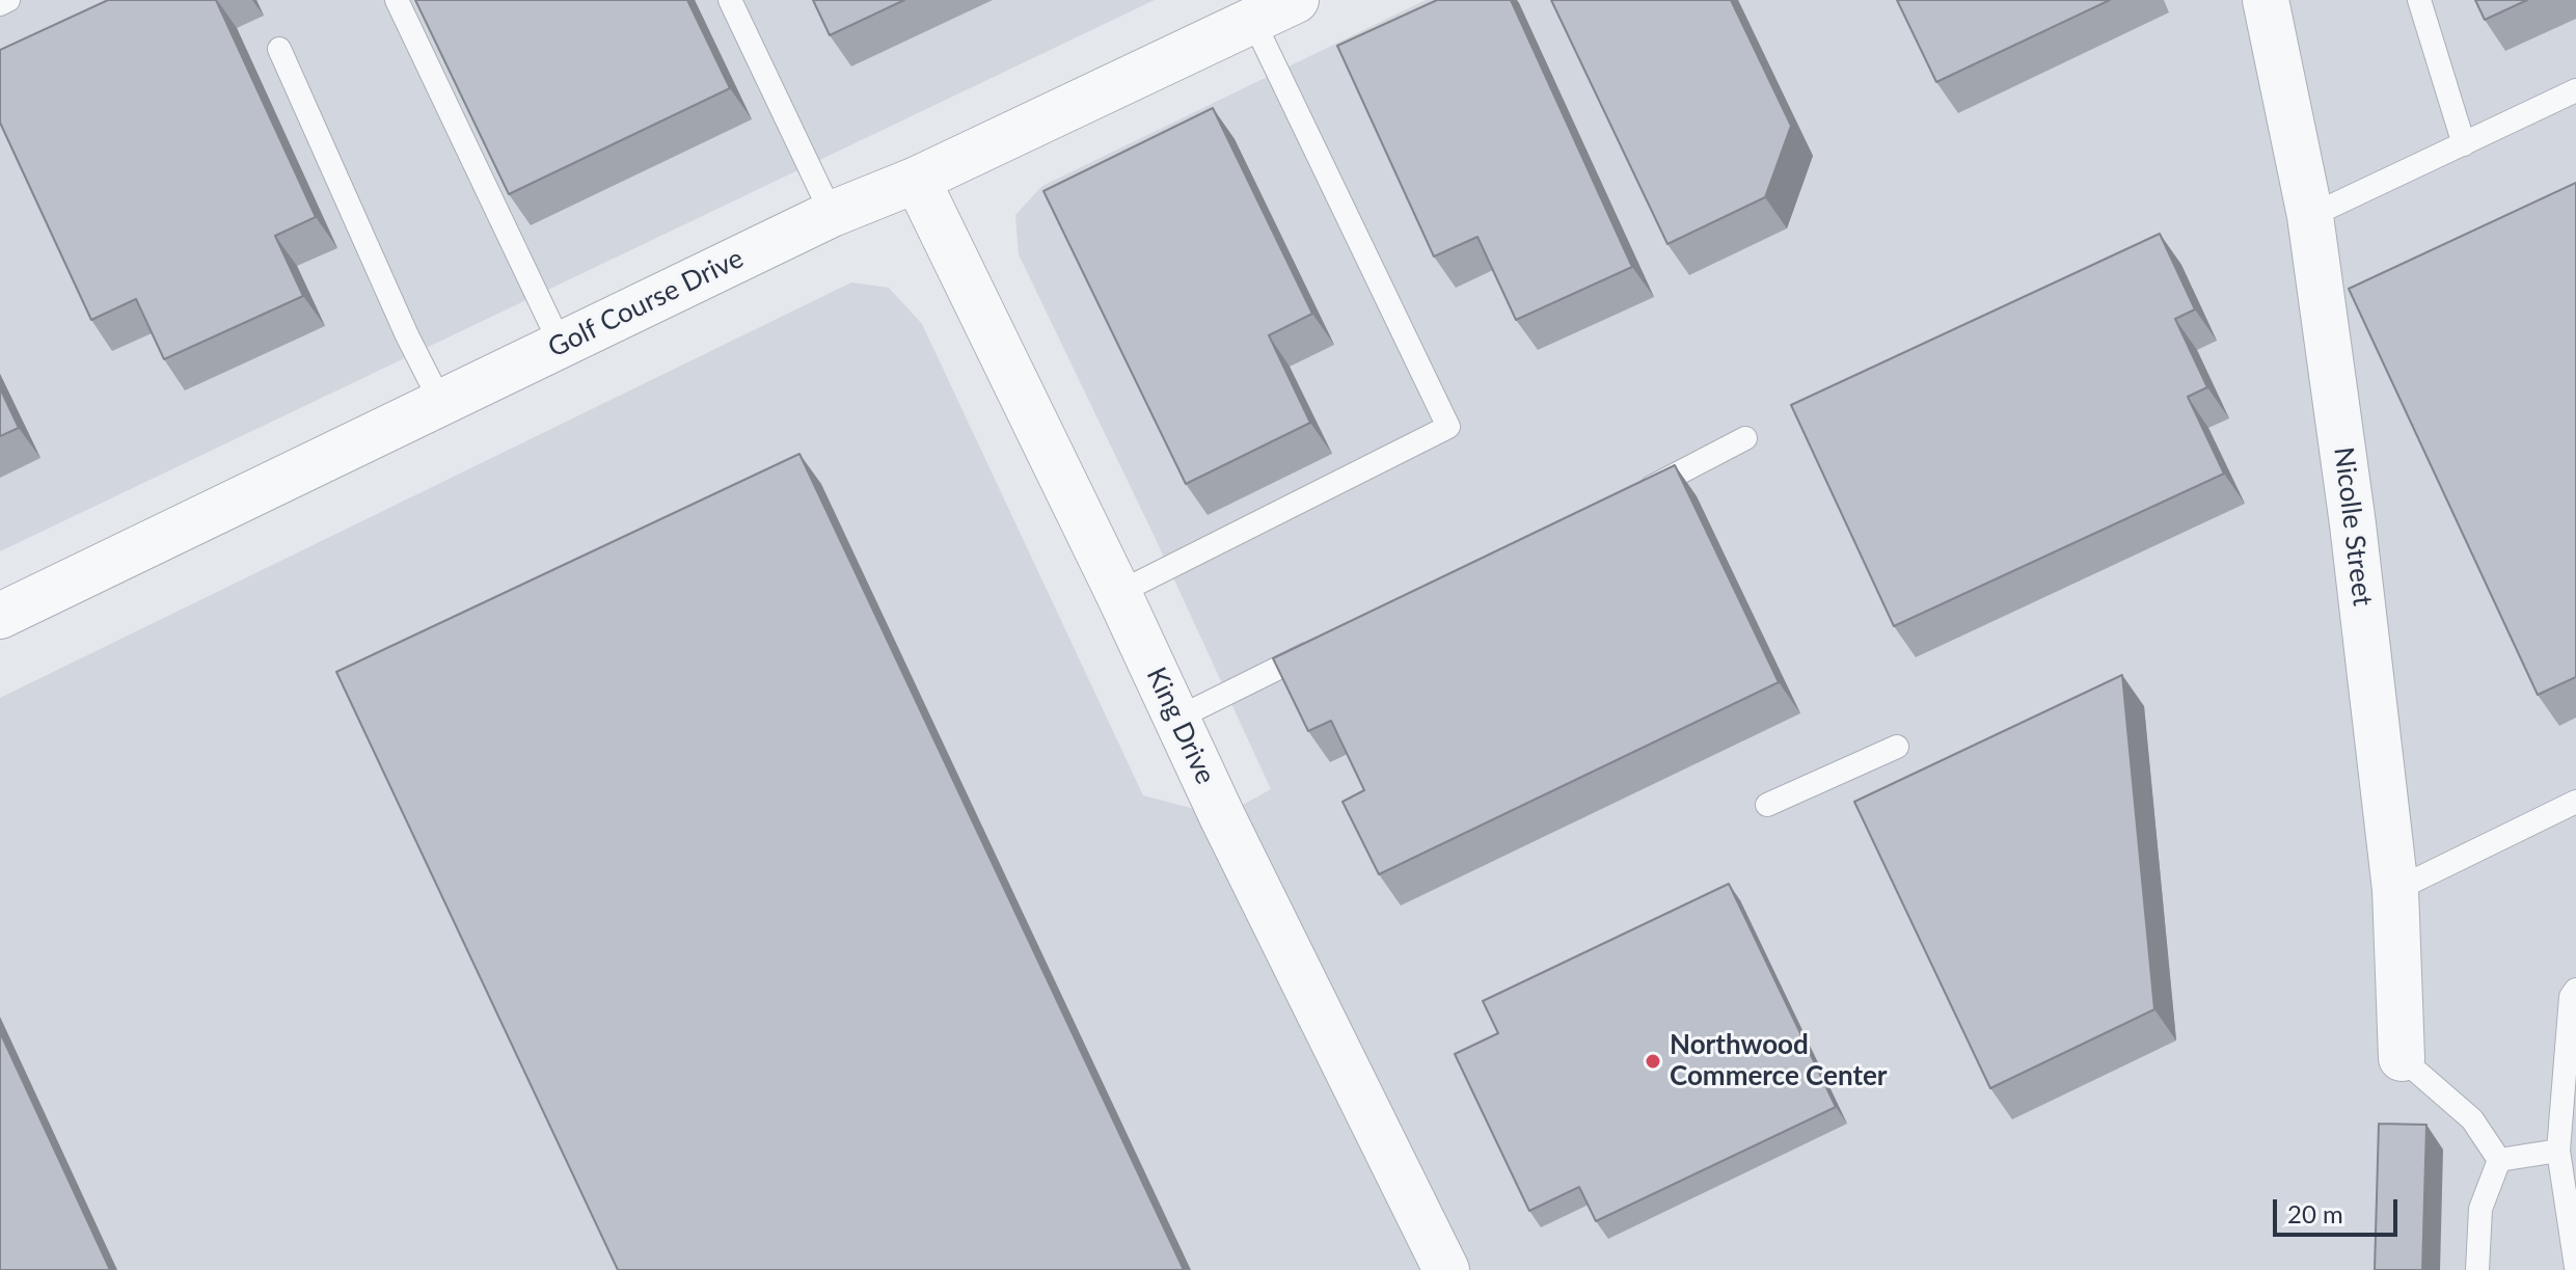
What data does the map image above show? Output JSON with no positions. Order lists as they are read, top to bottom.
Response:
{
  "streets": {
    "street": ["Golf Course Drive", "Nicolle Street", "King Drive"]
  },
  "crossings": [
    ["Golf Course Drive", "King Drive"]
  ],
  "places": ["Northwood Commerce Center"],
  "scale_bar": "20 m"
}
